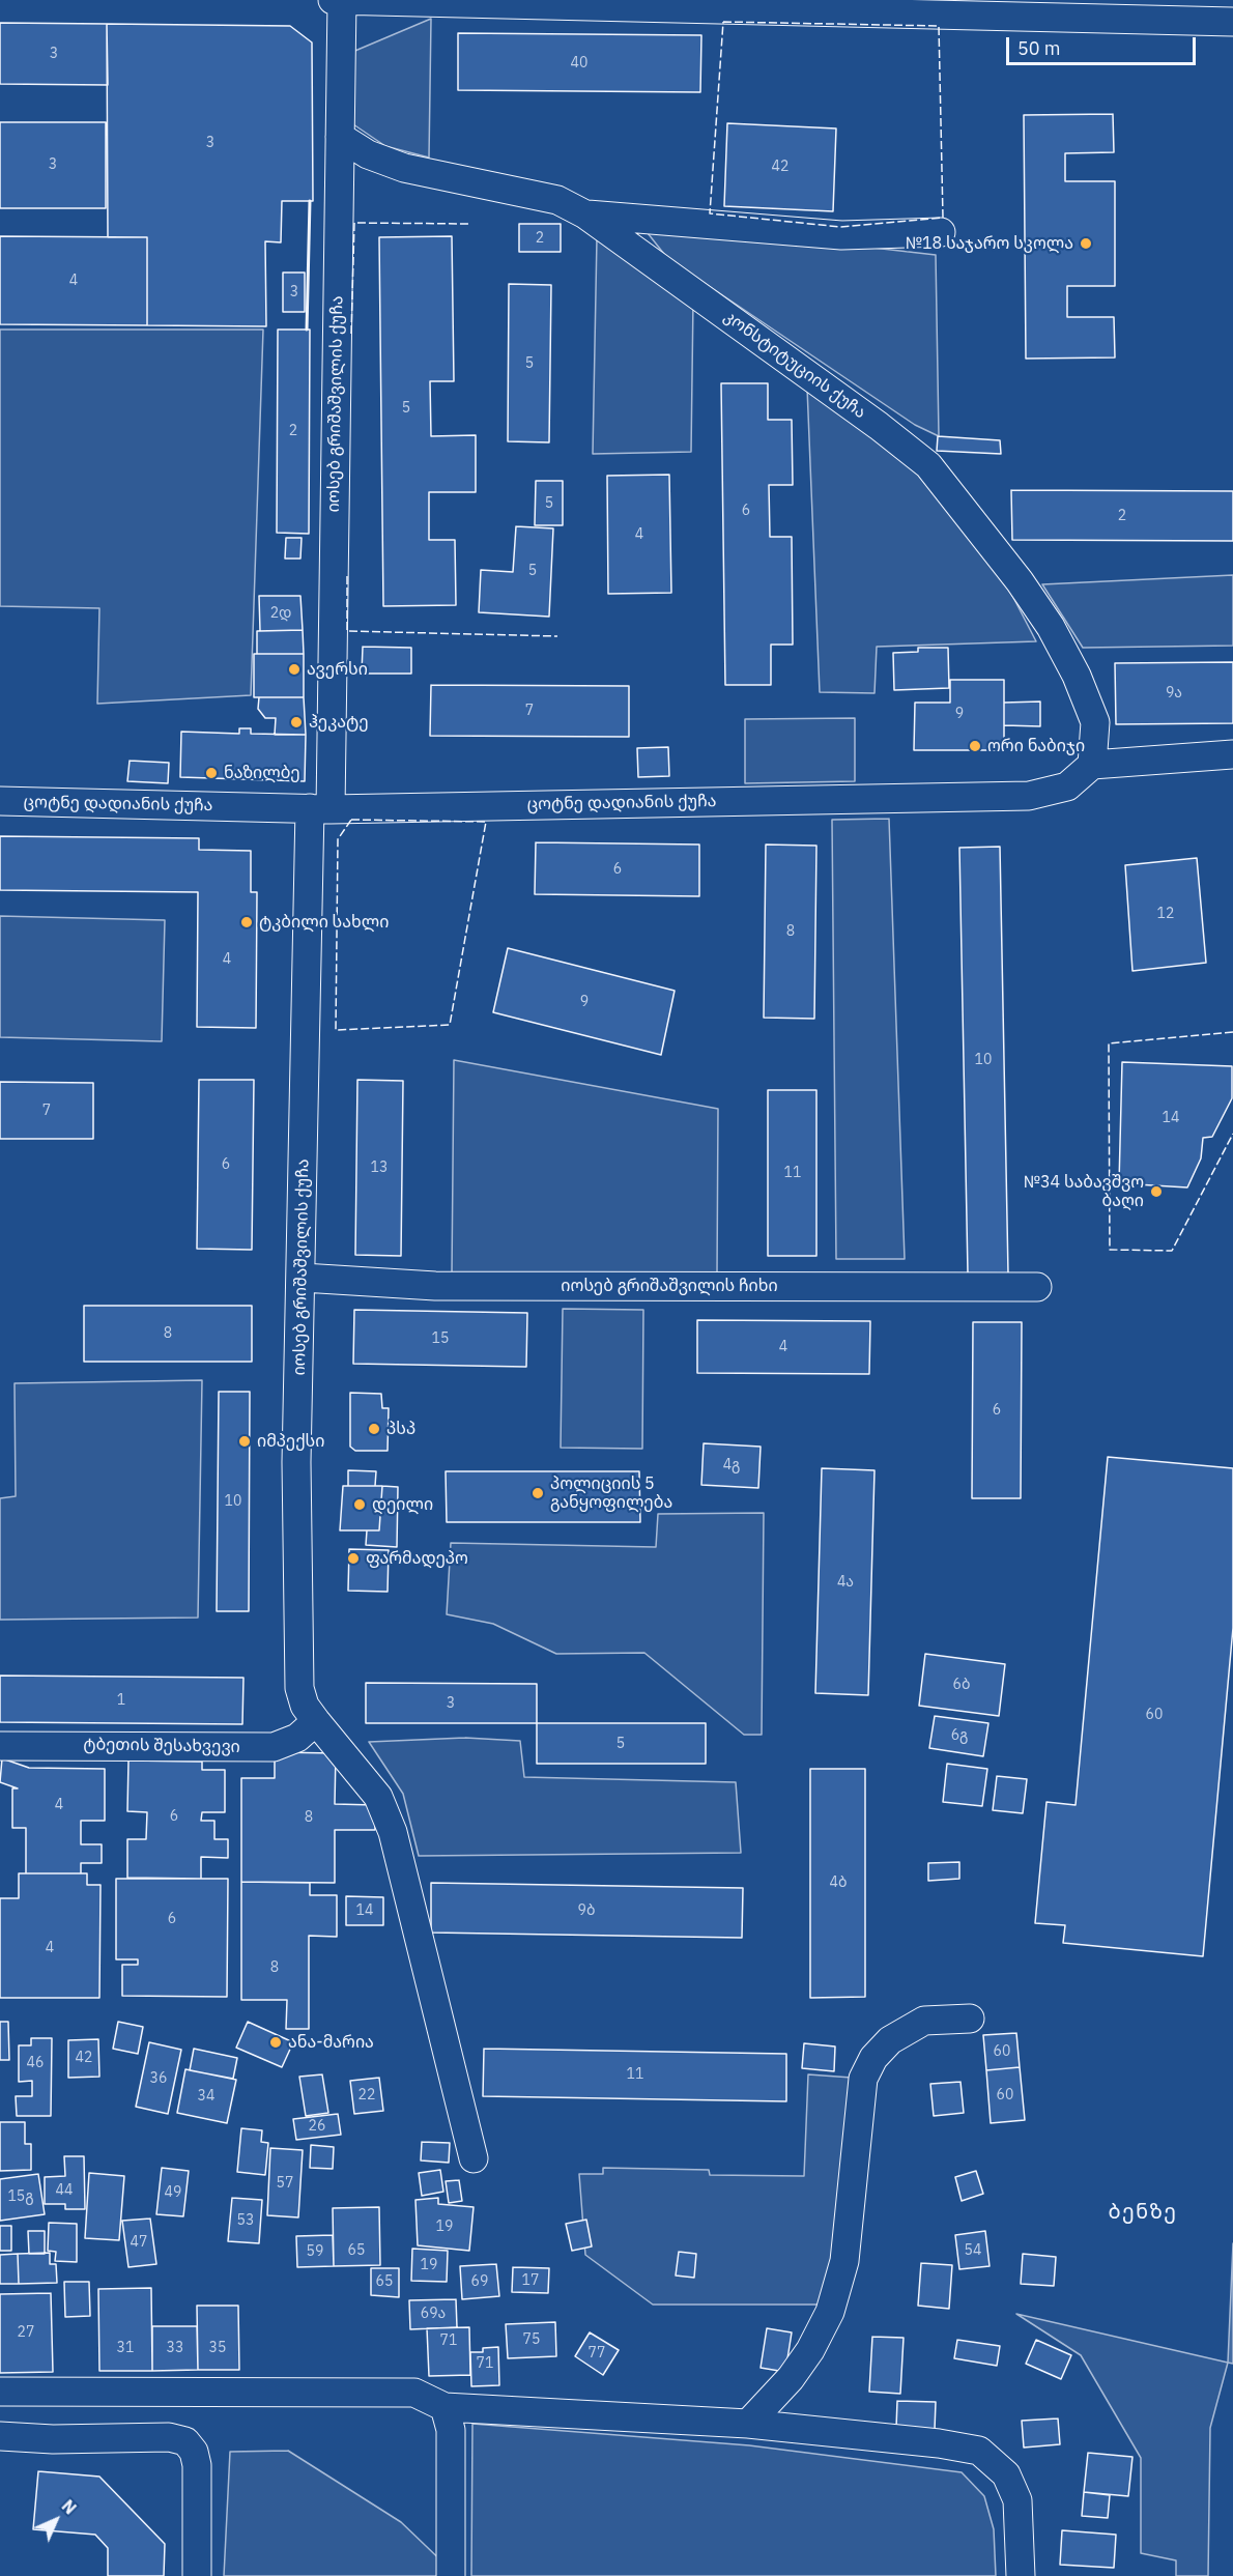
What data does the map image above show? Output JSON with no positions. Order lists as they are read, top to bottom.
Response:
{
  "streets": {
    "street": [
      "კონსტიტუციის ქუჩა",
      "იოსებ გრიშაშვილის ქუჩა",
      "ცოტნე დადიანის ქუჩა",
      "იოსებ გრიშაშვილის ჩიხი",
      "ტბეთის შესახვევი"
    ]
  },
  "crossings": [
    ["კონსტიტუციის ქუჩა", "იოსებ გრიშაშვილის ქუჩა"],
    ["კონსტიტუციის ქუჩა", "ცოტნე დადიანის ქუჩა"],
    ["იოსებ გრიშაშვილის ქუჩა", "ცოტნე დადიანის ქუჩა"],
    ["იოსებ გრიშაშვილის ქუჩა", "იოსებ გრიშაშვილის ჩიხი"],
    ["იოსებ გრიშაშვილის ქუჩა", "ტბეთის შესახვევი"]
  ],
  "districts": ["ბენზე"],
  "places": [
    "№18 საჯარო სკოლა",
    "ავერსი",
    "ჰეკატე",
    "ორი ნაბიჯი",
    "ნაზილბე",
    "ტკბილი სახლი",
    "№34 საბავშვო ბაღი",
    "პსპ",
    "იმპექსი",
    "პოლიციის 5 განყოფილება",
    "დეილი",
    "ფარმადეპო",
    "ანა-მარია"
  ],
  "house_numbers": [
    "3",
    "40",
    "3",
    "3",
    "42",
    "2",
    "4",
    "3",
    "5",
    "5",
    "2",
    "5",
    "6",
    "2",
    "4",
    "5",
    "2დ",
    "9ა",
    "7",
    "9",
    "6",
    "12",
    "8",
    "4",
    "9",
    "10",
    "7",
    "14",
    "6",
    "13",
    "11",
    "8",
    "15",
    "4",
    "6",
    "4გ",
    "10",
    "4ა",
    "6ბ",
    "1",
    "3",
    "60",
    "6გ",
    "5",
    "4",
    "6",
    "8",
    "4ბ",
    "14",
    "9ბ",
    "6",
    "4",
    "8",
    "60",
    "42",
    "46",
    "11",
    "36",
    "22",
    "60",
    "34",
    "26",
    "57",
    "44",
    "49",
    "15გ",
    "53",
    "19",
    "47",
    "65",
    "54",
    "59",
    "19",
    "17",
    "65",
    "69",
    "69ა",
    "27",
    "75",
    "71",
    "31",
    "33",
    "35",
    "77",
    "71"
  ],
  "scale_bar": "50 m",
  "north": "top right"
}
